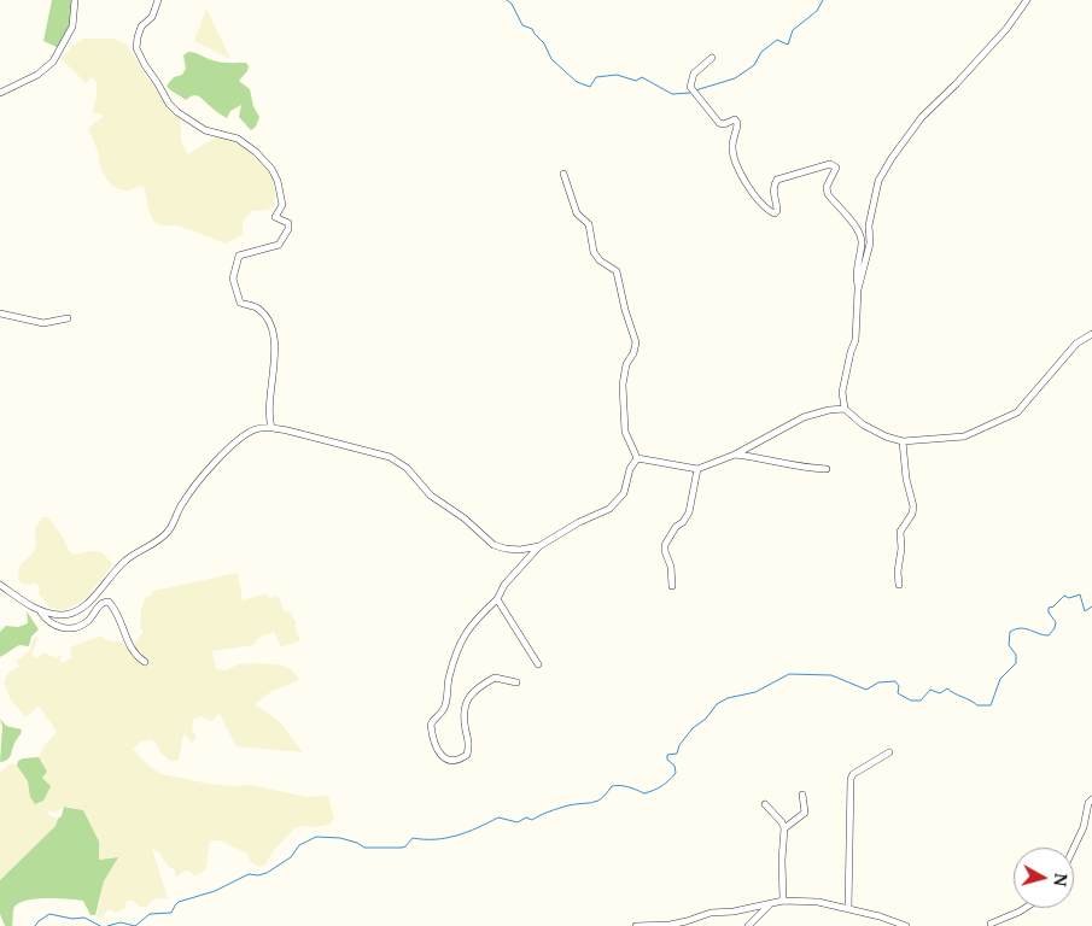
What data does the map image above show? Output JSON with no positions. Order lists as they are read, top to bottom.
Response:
{
  "north": "right"
}
